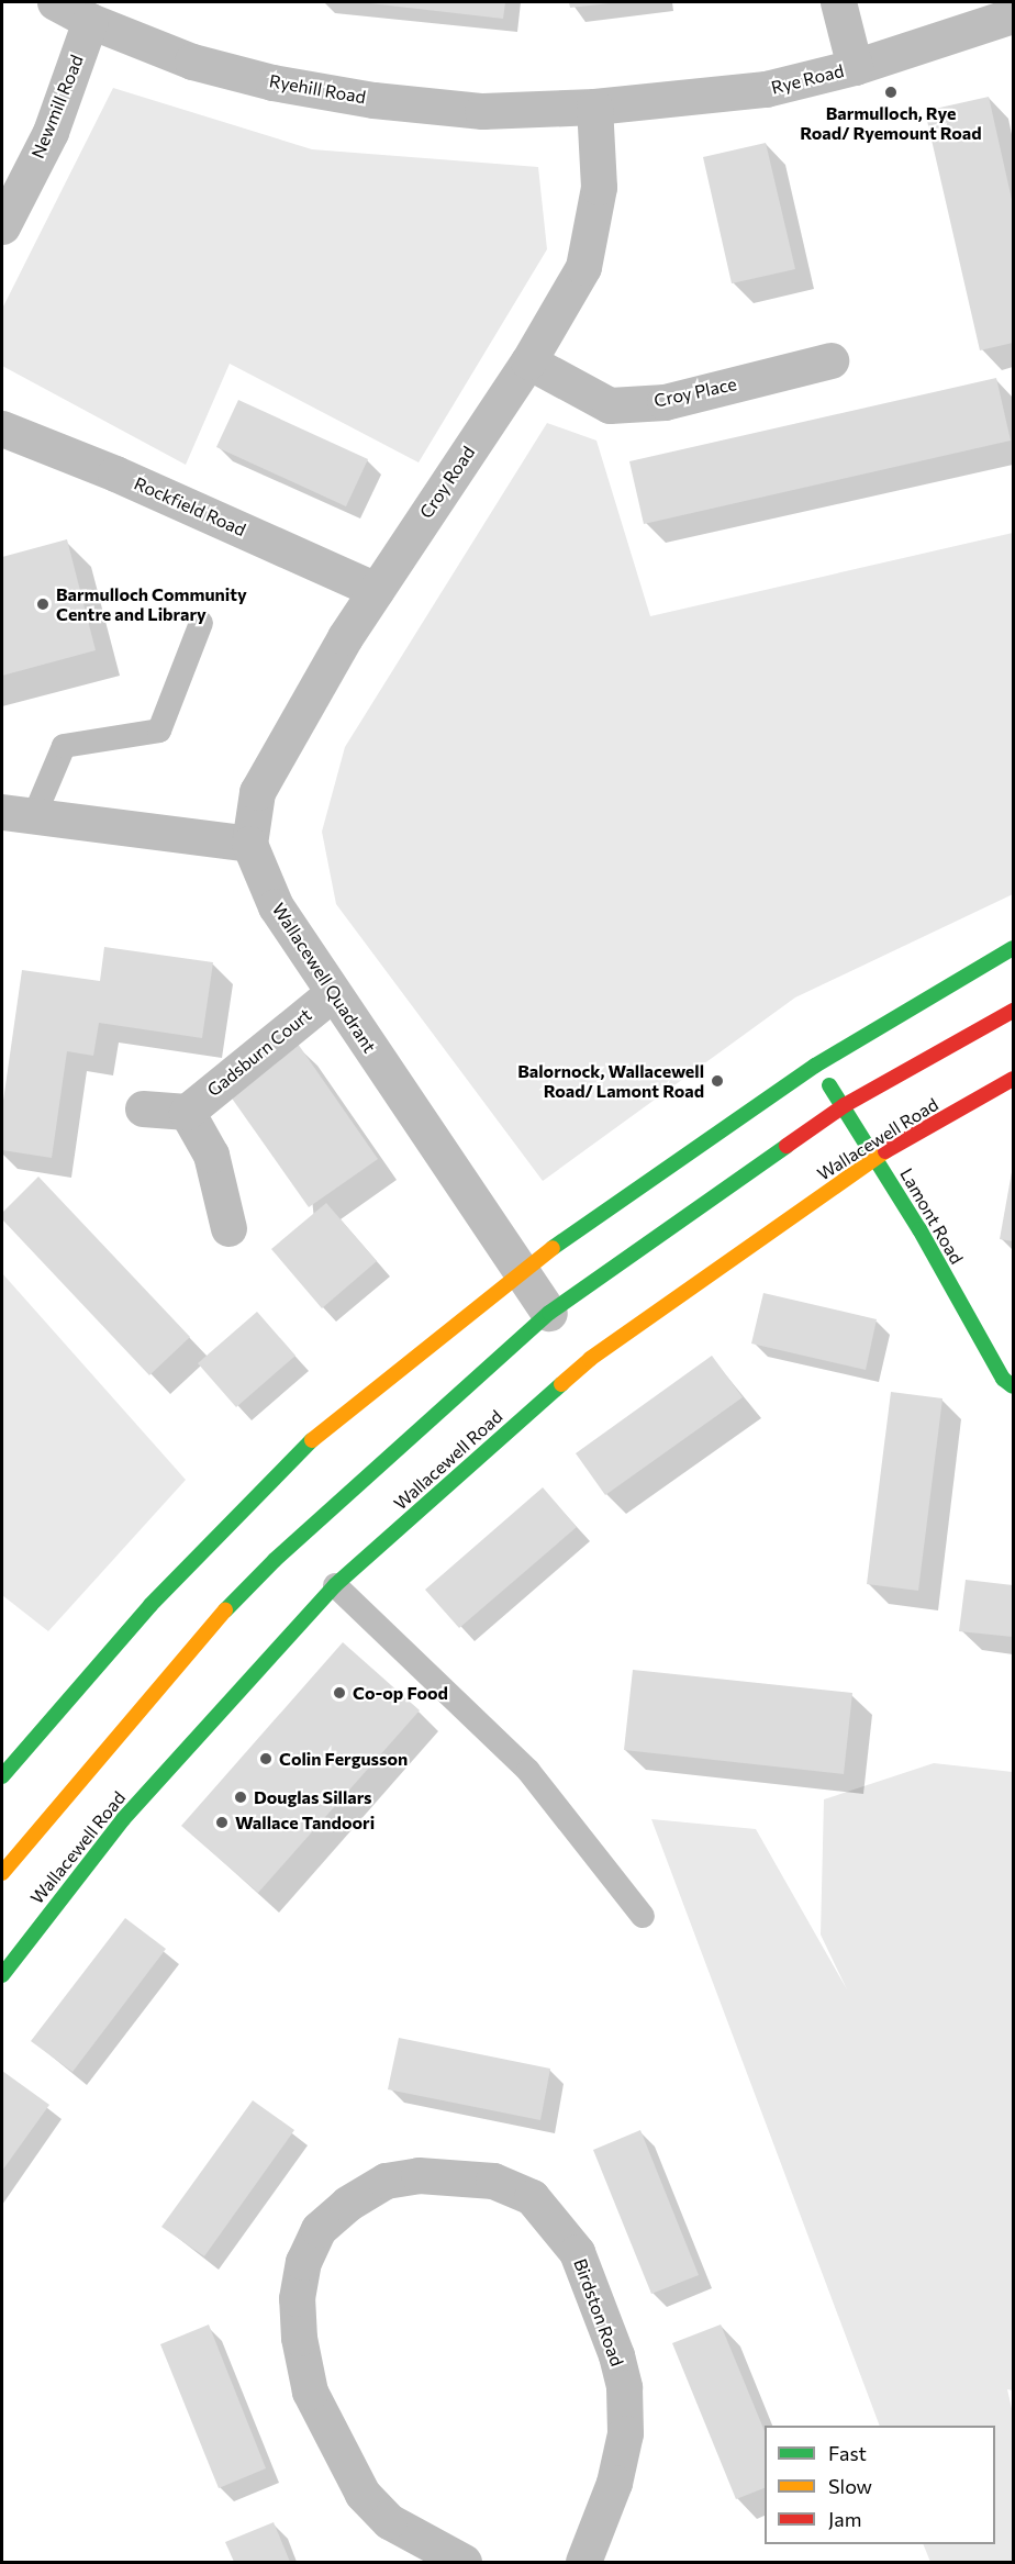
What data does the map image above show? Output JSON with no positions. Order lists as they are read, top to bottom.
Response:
{
  "streets": {
    "street": [
      "Rye Road",
      "Ryehill Road",
      "Newmill Road",
      "Croy Place",
      "Croy Road",
      "Rockfield Road",
      "Wallacewell Quadrant",
      "Gadsburn Court",
      "Wallacewell Road",
      "Lamont Road",
      "Birdston Road"
    ]
  },
  "crossings": [
    ["Rye Road", "Ryehill Road"],
    ["Rye Road", "Croy Road"],
    ["Ryehill Road", "Newmill Road"],
    ["Ryehill Road", "Croy Road"],
    ["Croy Place", "Croy Road"],
    ["Croy Road", "Rockfield Road"],
    ["Croy Road", "Wallacewell Quadrant"],
    ["Wallacewell Quadrant", "Gadsburn Court"],
    ["Wallacewell Road", "Lamont Road"]
  ],
  "places": [
    "Barmulloch, Rye Road/ Ryemount Road",
    "Barmulloch Community Centre and Library",
    "Balornock, Wallacewell Road/ Lamont Road",
    "Co-op Food",
    "Colin Fergusson",
    "Douglas Sillars",
    "Wallace Tandoori"
  ],
  "legend": ["Fast", "Slow", "Jam"]
}
